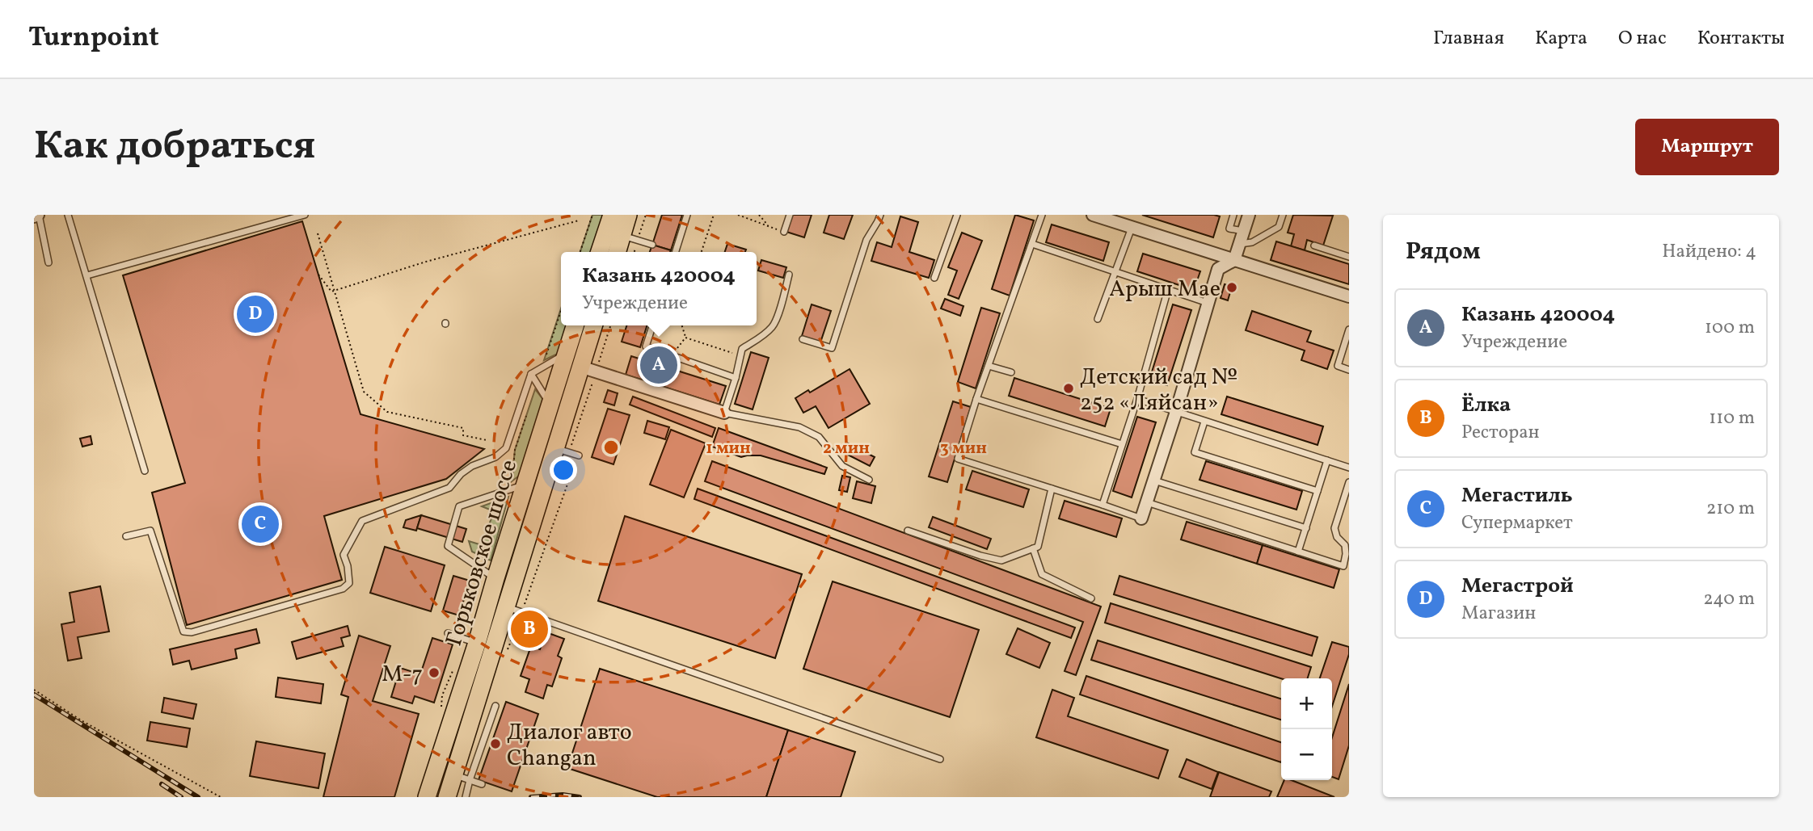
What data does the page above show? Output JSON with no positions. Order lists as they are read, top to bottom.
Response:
{
  "streets": {
    "main road": ["Горьковское шоссе"]
  },
  "places": [
    "Арыш Мае",
    "Детский сад № 252 «Ляйсан»",
    "М-7",
    "Диалог авто Changan"
  ],
  "page": {
    "header": "Turnpoint",
    "nav": [
      "Главная",
      "Карта",
      "О нас",
      "Контакты"
    ],
    "buttons": "Маршрут",
    "title": "Как добраться",
    "heading": ["Рядом", "Найдено: 4"],
    "popup": ["Казань 420004", "Учреждение"],
    "list": [
      {
        "mark": "A",
        "name": "Казань 420004",
        "note": "Учреждение",
        "value": "100 m"
      },
      {
        "mark": "B",
        "name": "Ёлка",
        "note": "Ресторан",
        "value": "110 m"
      },
      {
        "mark": "C",
        "name": "Мегастиль",
        "note": "Супермаркет",
        "value": "210 m"
      },
      {
        "mark": "D",
        "name": "Мегастрой",
        "note": "Магазин",
        "value": "240 m"
      }
    ],
    "pins": [
      "D",
      "A",
      "C",
      "B"
    ],
    "map_buttons": ["+", "−"]
  },
  "rings": ["1 мин", "2 мин", "3 мин"]
}
